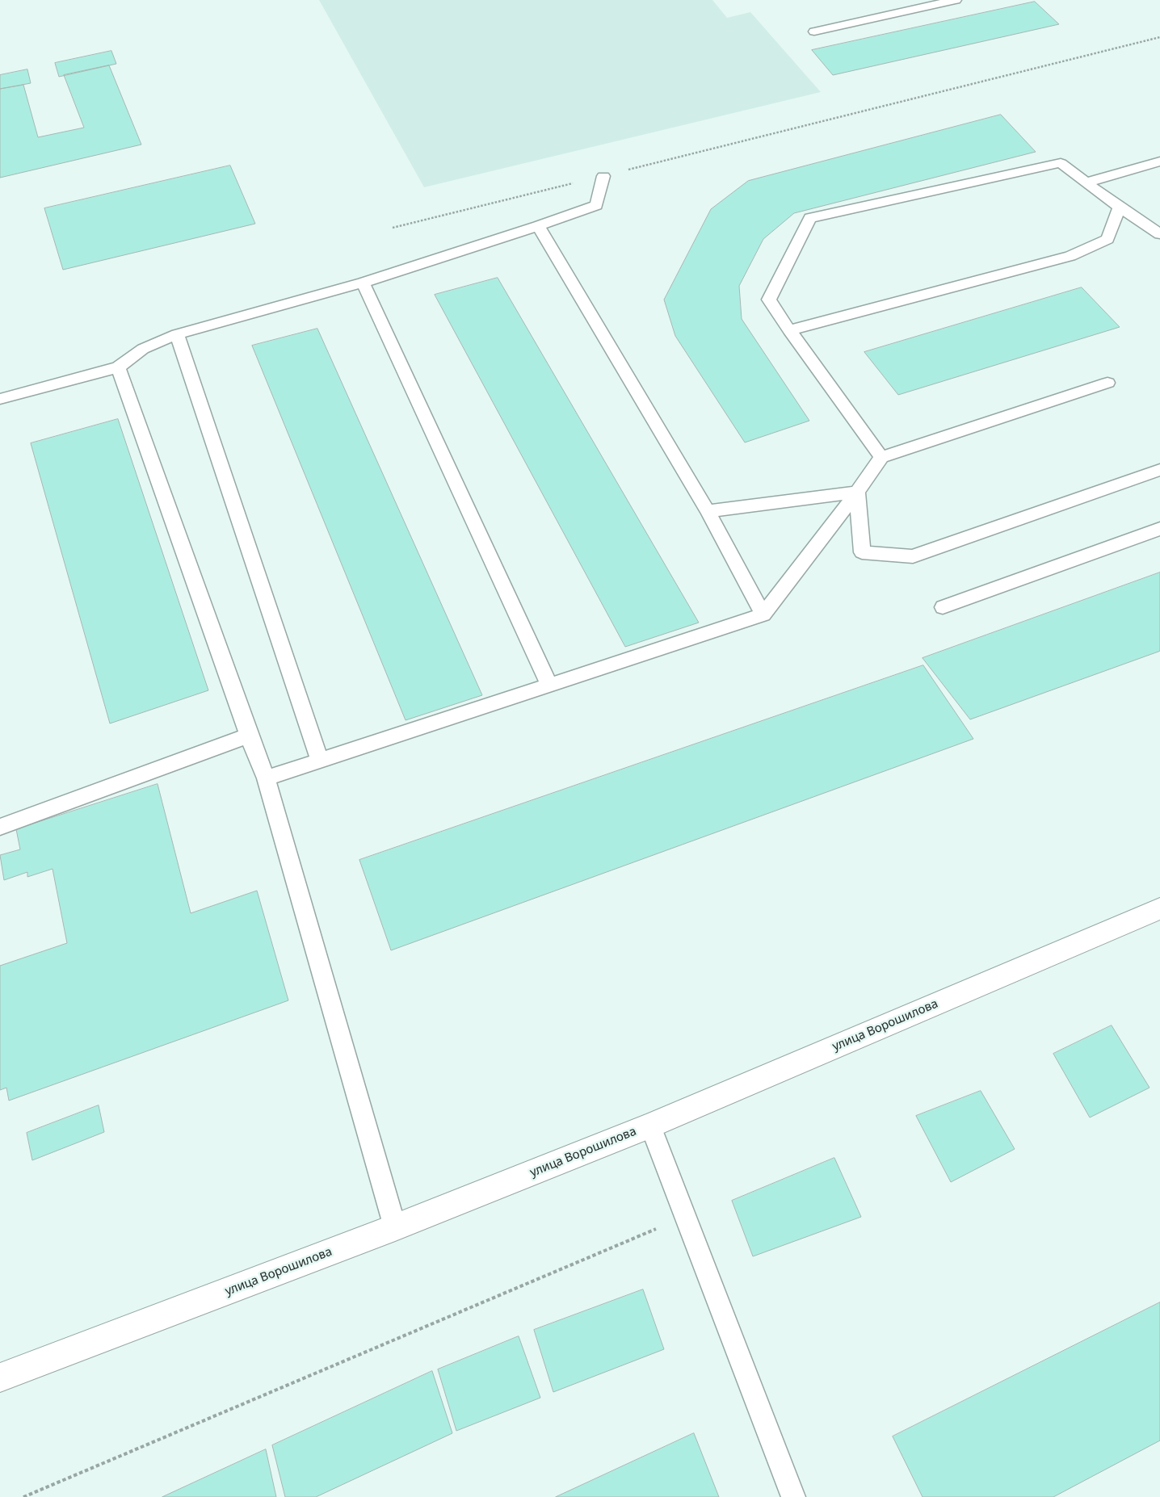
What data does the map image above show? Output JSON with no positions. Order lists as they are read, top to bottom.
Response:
{
  "streets": {
    "main road": ["улица Ворошилова"]
  }
}
